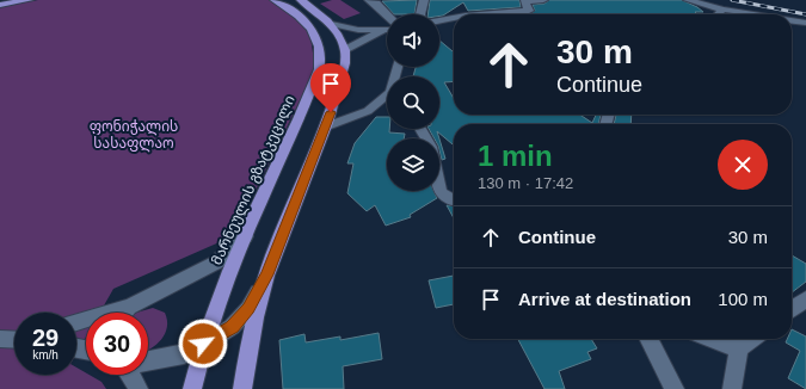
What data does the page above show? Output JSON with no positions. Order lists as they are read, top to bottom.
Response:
{
  "streets": {
    "highway": ["მარნეულის გზატკეცილი"]
  },
  "parks": ["ფონიჭალის სასაფლაო"],
  "page": {
    "turn": ["30 m", "Continue"],
    "heading": ["1 min", "130 m · 17:42"],
    "list": [
      {
        "name": "Continue",
        "value": "30 m"
      },
      {
        "name": "Arrive at destination",
        "value": "100 m"
      }
    ],
    "speed": "29 km/h",
    "limit": "30"
  }
}
